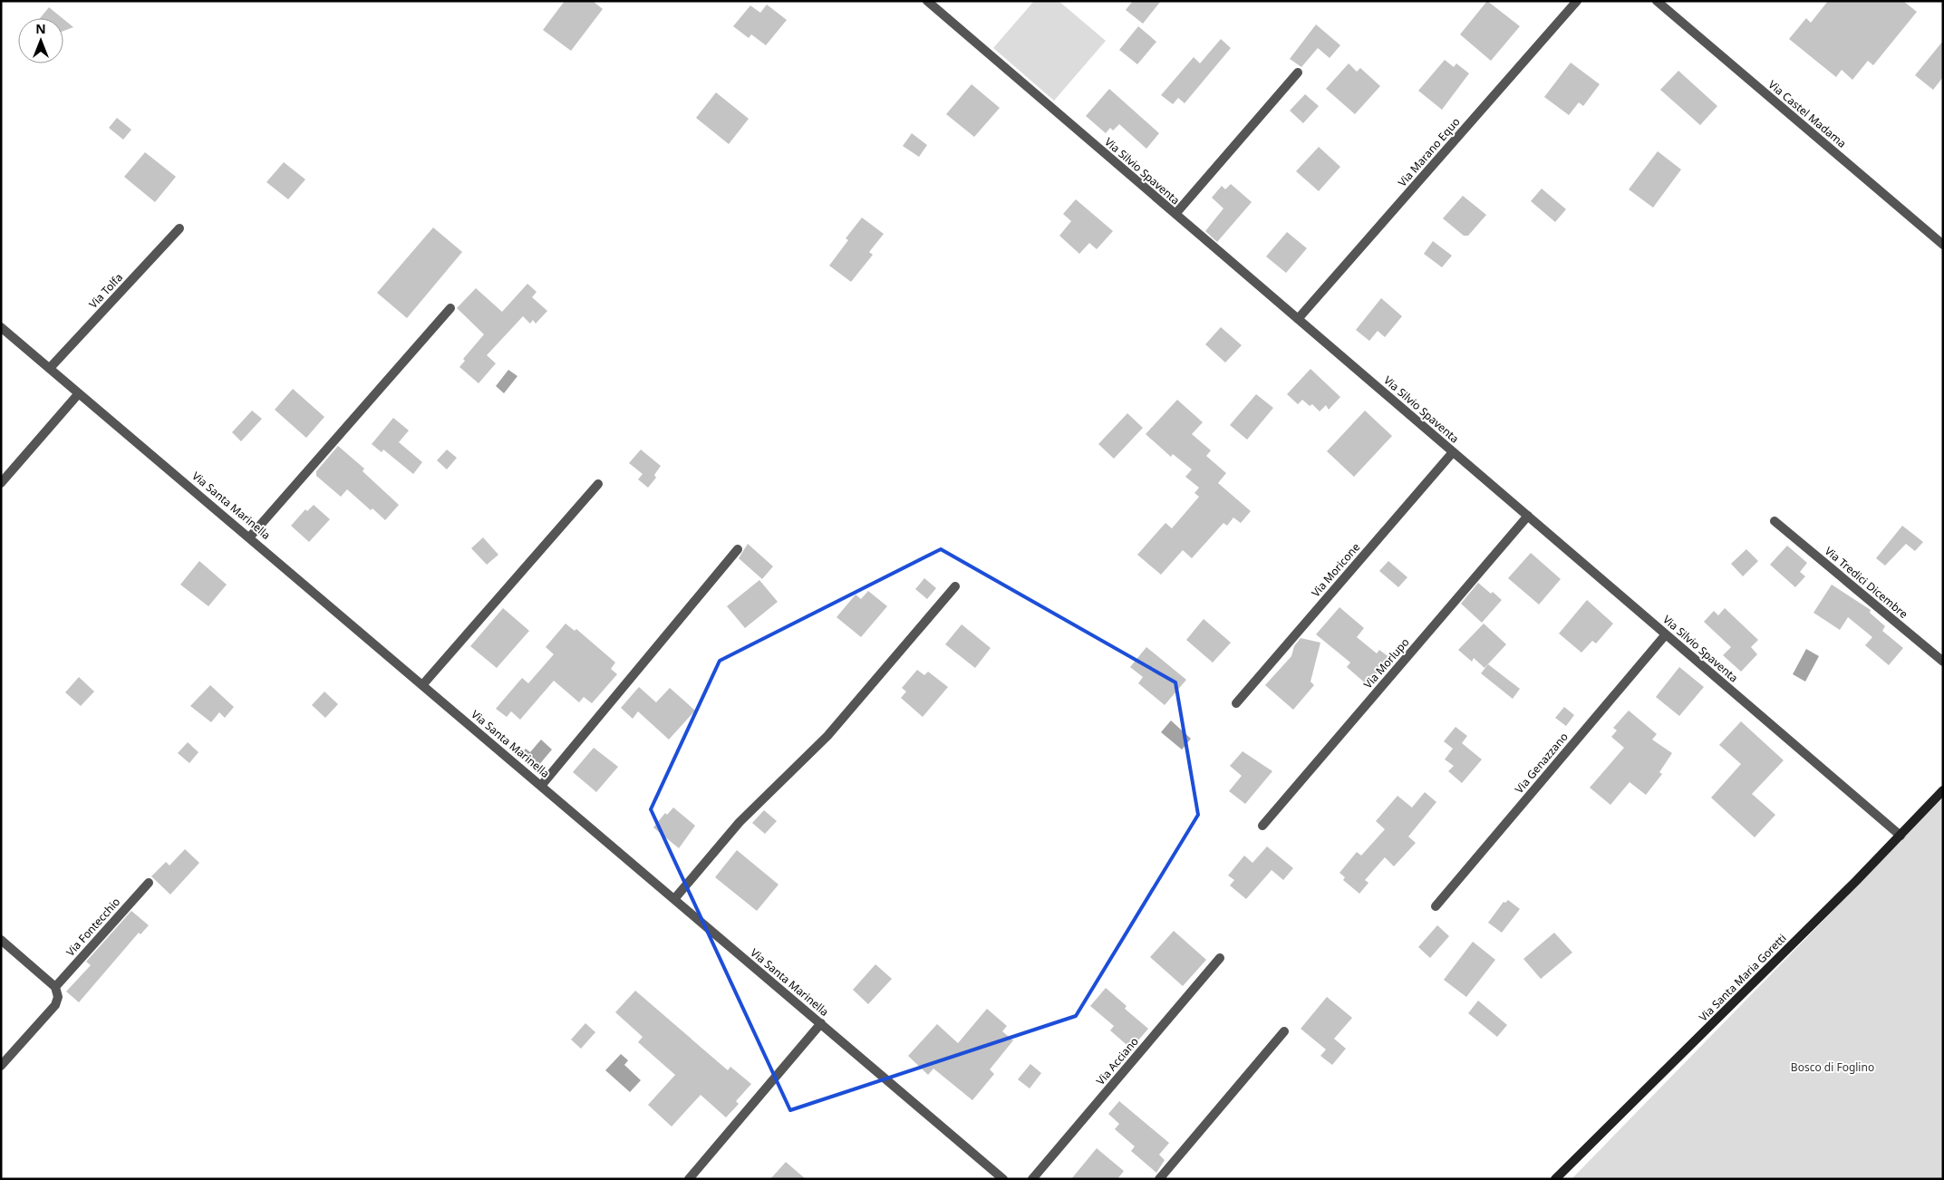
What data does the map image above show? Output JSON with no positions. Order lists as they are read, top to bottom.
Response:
{
  "streets": {
    "main road": ["Via Santa Maria Goretti"],
    "street": [
      "Via Castel Madama",
      "Via Marano Equo",
      "Via Silvio Spaventa",
      "Via Tolfa",
      "Via Santa Marinella",
      "Via Moricone",
      "Via Tredici Dicembre",
      "Via Morlupo",
      "Via Genazzano",
      "Via Fontecchio",
      "Via Acciano"
    ]
  },
  "crossings": [
    ["Via Marano Equo", "Via Silvio Spaventa"],
    ["Via Silvio Spaventa", "Via Moricone"],
    ["Via Silvio Spaventa", "Via Morlupo"],
    ["Via Silvio Spaventa", "Via Genazzano"],
    ["Via Silvio Spaventa", "Via Santa Maria Goretti"],
    ["Via Tolfa", "Via Santa Marinella"]
  ],
  "parks": ["Bosco di Foglino"],
  "north": "top"
}
